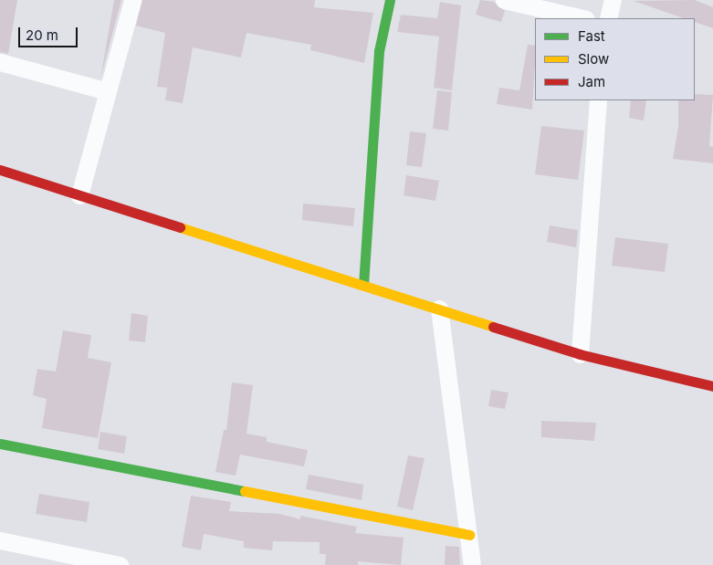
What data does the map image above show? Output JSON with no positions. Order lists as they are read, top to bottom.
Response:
{
  "legend": ["Fast", "Slow", "Jam"],
  "scale_bar": "20 m"
}
